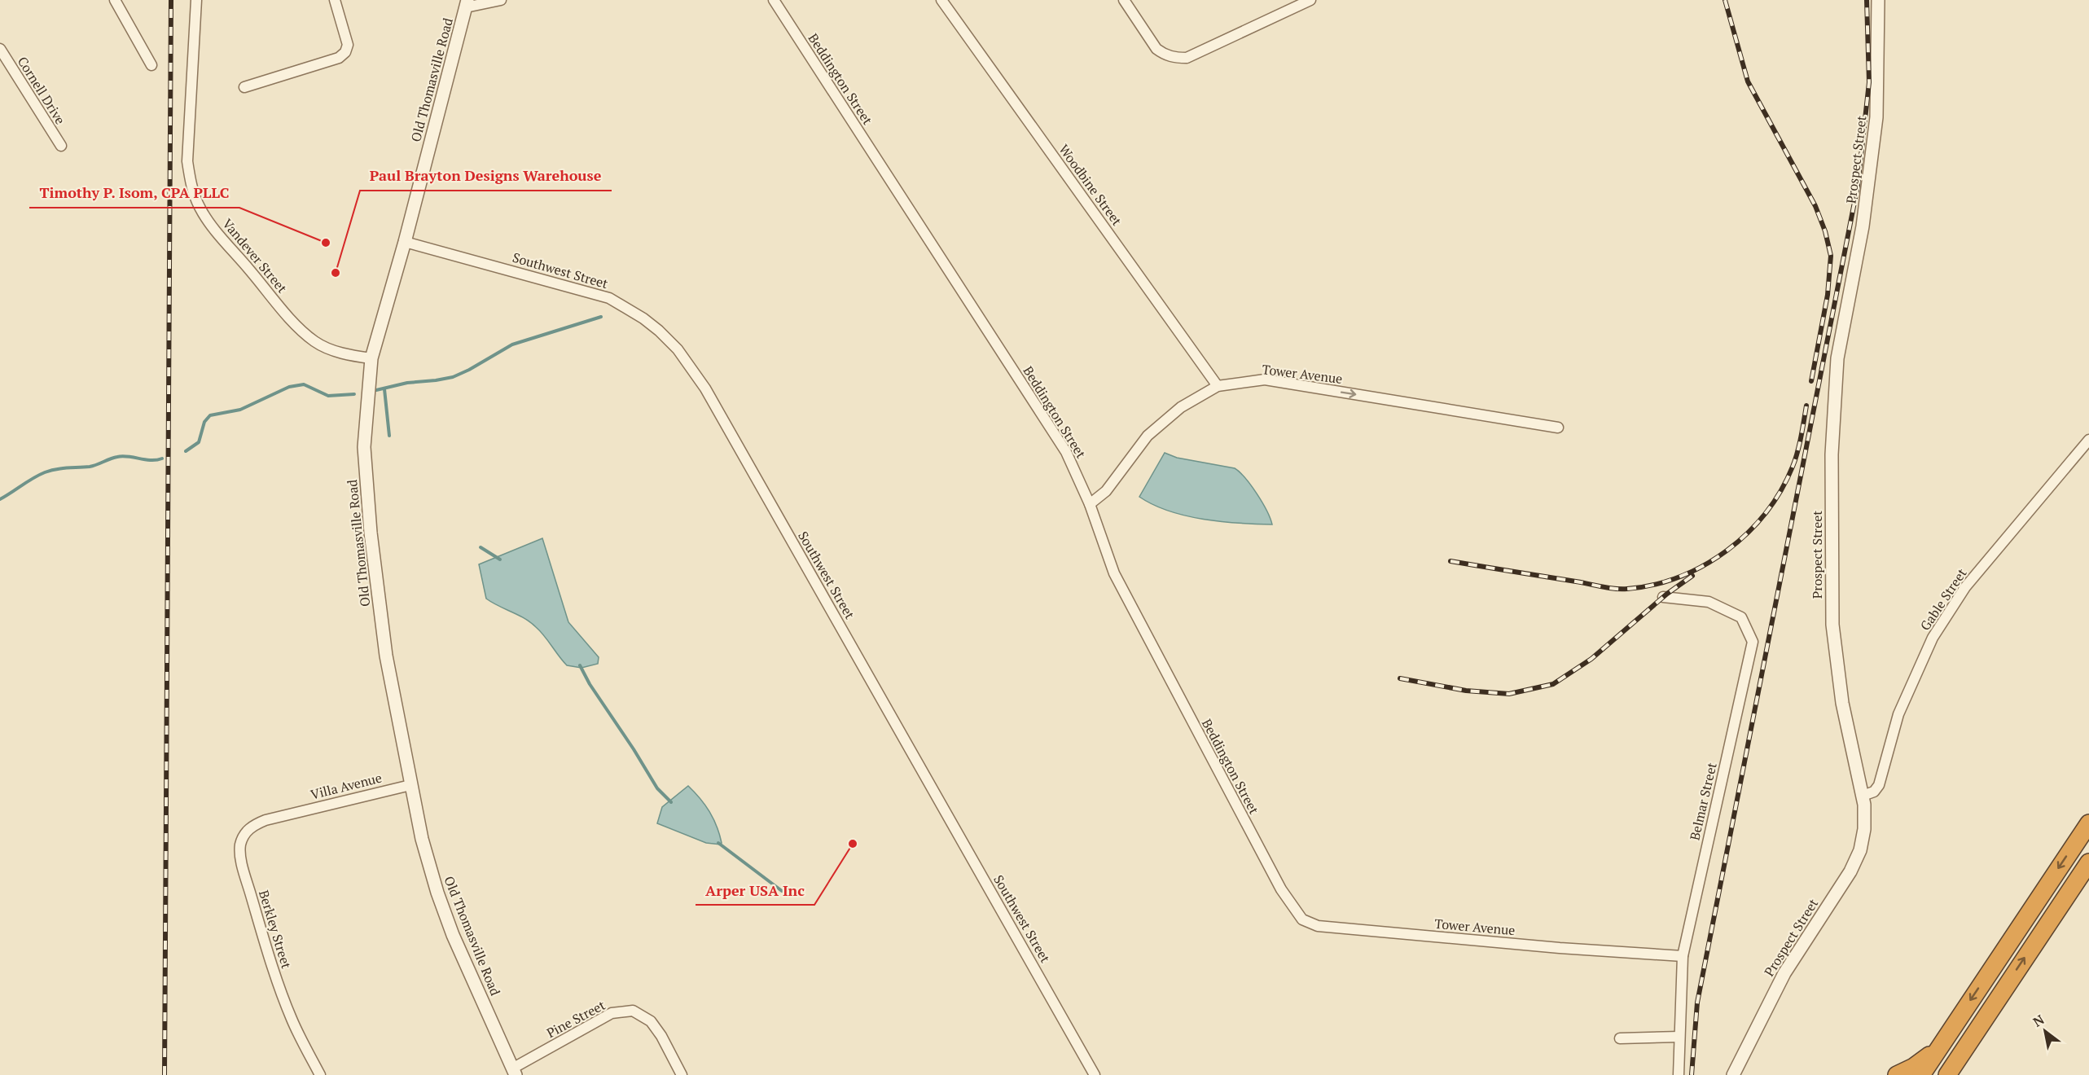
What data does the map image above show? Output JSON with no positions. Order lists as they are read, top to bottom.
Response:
{
  "streets": {
    "street": [
      "Beddington Street",
      "Old Thomasville Road",
      "Cornell Drive",
      "Prospect Street",
      "Woodbine Street",
      "Vandever Street",
      "Southwest Street",
      "Tower Avenue",
      "Gable Street",
      "Villa Avenue",
      "Belmar Street",
      "Berkley Street",
      "Pine Street"
    ]
  },
  "crossings": [
    ["Beddington Street", "Tower Avenue"],
    ["Old Thomasville Road", "Vandever Street"],
    ["Old Thomasville Road", "Southwest Street"],
    ["Old Thomasville Road", "Villa Avenue"],
    ["Old Thomasville Road", "Pine Street"],
    ["Prospect Street", "Gable Street"],
    ["Woodbine Street", "Tower Avenue"],
    ["Tower Avenue", "Belmar Street"],
    ["Villa Avenue", "Berkley Street"]
  ],
  "one_way": ["Tower Avenue"],
  "places": ["Timothy P. Isom, CPA PLLC", "Paul Brayton Designs Warehouse", "Arper USA Inc"],
  "north": "top left"
}
